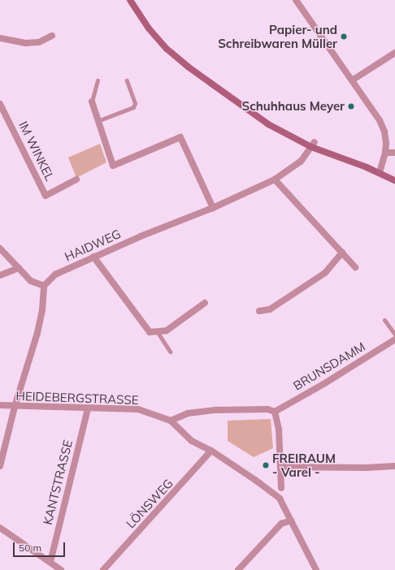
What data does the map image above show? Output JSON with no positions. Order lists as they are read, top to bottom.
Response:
{
  "streets": {
    "street": [
      "IM WINKEL",
      "HAIDWEG",
      "BRUNSDAMM",
      "HEIDEBERGSTRASSE",
      "KANTSTRASSE",
      "LÖNSWEG"
    ]
  },
  "crossings": [
    ["HEIDEBERGSTRASSE", "KANTSTRASSE"],
    ["HEIDEBERGSTRASSE", "LÖNSWEG"]
  ],
  "places": ["Papier- und Schreibwaren Müller", "Schuhhaus Meyer", "FREIRAUM - Varel -"],
  "scale_bar": "50 m"
}
